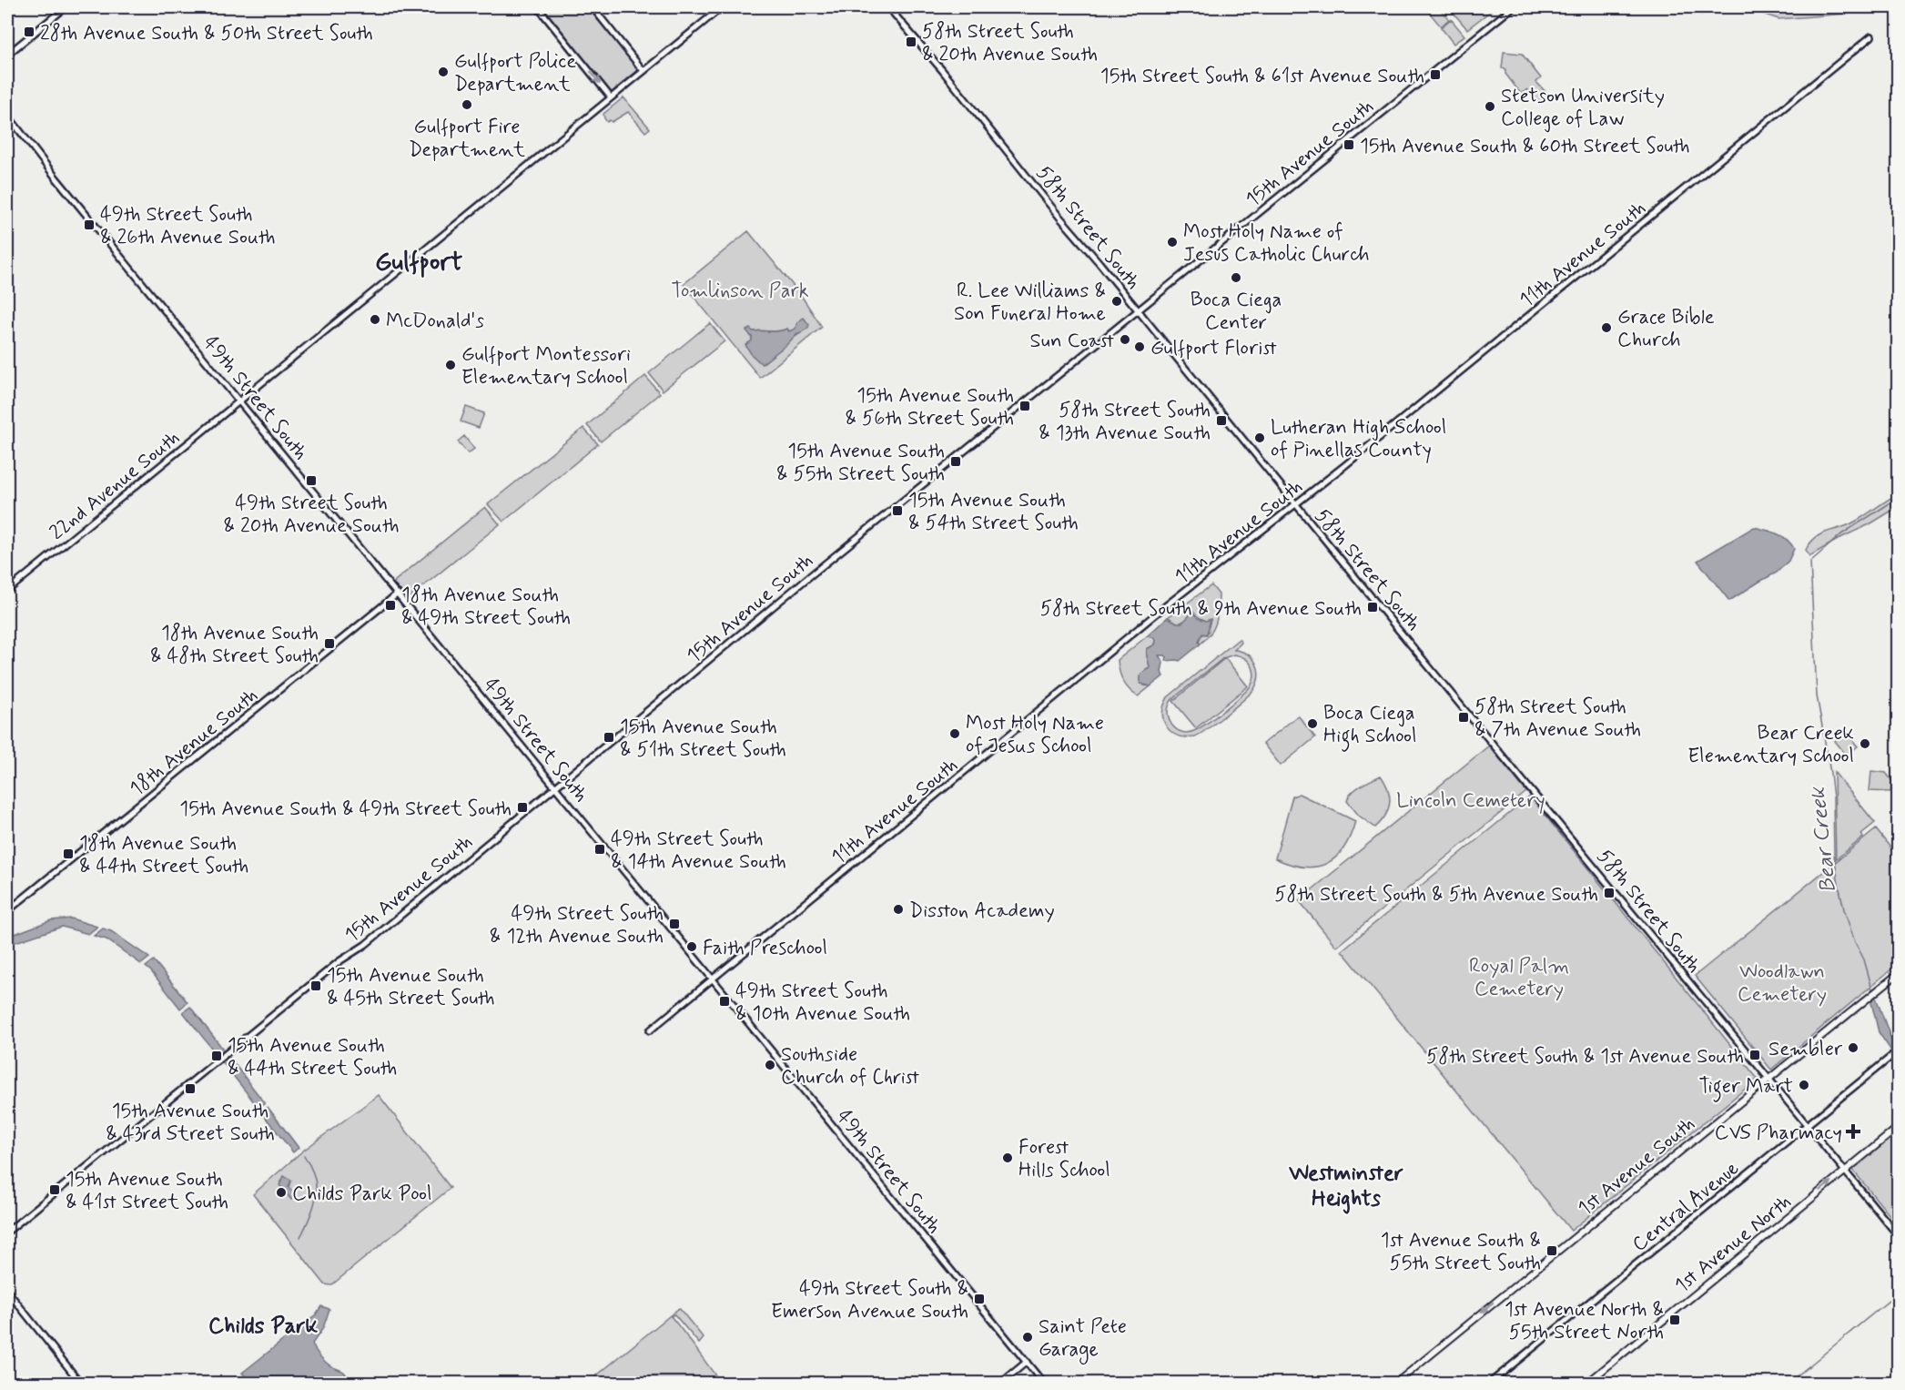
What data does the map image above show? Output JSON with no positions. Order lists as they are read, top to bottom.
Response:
{
  "streets": {
    "main road": ["1st Avenue South", "1st Avenue North"],
    "street": [
      "15th Avenue South",
      "58th Street South",
      "11th Avenue South",
      "49th Street South",
      "22nd Avenue South",
      "18th Avenue South",
      "Central Avenue"
    ]
  },
  "crossings": [
    ["15th Avenue South", "58th Street South"],
    ["15th Avenue South", "49th Street South"],
    ["58th Street South", "11th Avenue South"],
    ["58th Street South", "1st Avenue South"],
    ["58th Street South", "Central Avenue"],
    ["58th Street South", "1st Avenue North"],
    ["11th Avenue South", "49th Street South"],
    ["49th Street South", "22nd Avenue South"],
    ["49th Street South", "18th Avenue South"]
  ],
  "one_way": ["1st Avenue South", "1st Avenue North"],
  "districts": ["Gulfport", "Westminster Heights", "Childs Park"],
  "water": ["Bear Creek"],
  "parks": [
    "Tomlinson Park",
    "Lincoln Cemetery",
    "Royal Palm Cemetery",
    "Woodlawn Cemetery"
  ],
  "places": {
    "transit": [
      "28th Avenue South & 50th Street South",
      "58th Street South & 20th Avenue South",
      "15th Street South & 61st Avenue South",
      "15th Avenue South & 60th Street South",
      "49th Street South & 26th Avenue South",
      "15th Avenue South & 56th Street South",
      "58th Street South & 13th Avenue South",
      "15th Avenue South & 55th Street South",
      "49th Street South & 20th Avenue South",
      "15th Avenue South & 54th Street South",
      "18th Avenue South & 49th Street South",
      "58th Street South & 9th Avenue South",
      "18th Avenue South & 48th Street South",
      "58th Street South & 7th Avenue South",
      "15th Avenue South & 51th Street South",
      "15th Avenue South & 49th Street South",
      "49th Street South & 14th Avenue South",
      "18th Avenue South & 44th Street South",
      "58th Street South & 5th Avenue South",
      "49th Street South & 12th Avenue South",
      "15th Avenue South & 45th Street South",
      "49th Street South & 10th Avenue South",
      "58th Street South & 1st Avenue South",
      "15th Avenue South & 44th Street South",
      "15th Avenue South & 43rd Street South",
      "15th Avenue South & 41st Street South",
      "1st Avenue South & 55th Street South",
      "49th Street South & Emerson Avenue South",
      "1st Avenue North & 55th Street North"
    ],
    "other": [
      "Gulfport Police Department",
      "Gulfport Fire Department",
      "Stetson University College of Law",
      "Most Holy Name of Jesus Catholic Church",
      "Boca Ciega Center",
      "R. Lee Williams & Son Funeral Home",
      "McDonald's",
      "Grace Bible Church",
      "Sun Coast",
      "Gulfport Florist",
      "Gulfport Montessori Elementary School",
      "Lutheran High School of Pinellas County",
      "Boca Ciega High School",
      "Most Holy Name of Jesus School",
      "Bear Creek Elementary School",
      "Disston Academy",
      "Faith Preschool",
      "Sembler",
      "Southside Church of Christ",
      "Tiger Mart",
      "Forest Hills School",
      "Childs Park Pool",
      "Saint Pete Garage"
    ],
    "health": ["CVS Pharmacy"]
  }
}
